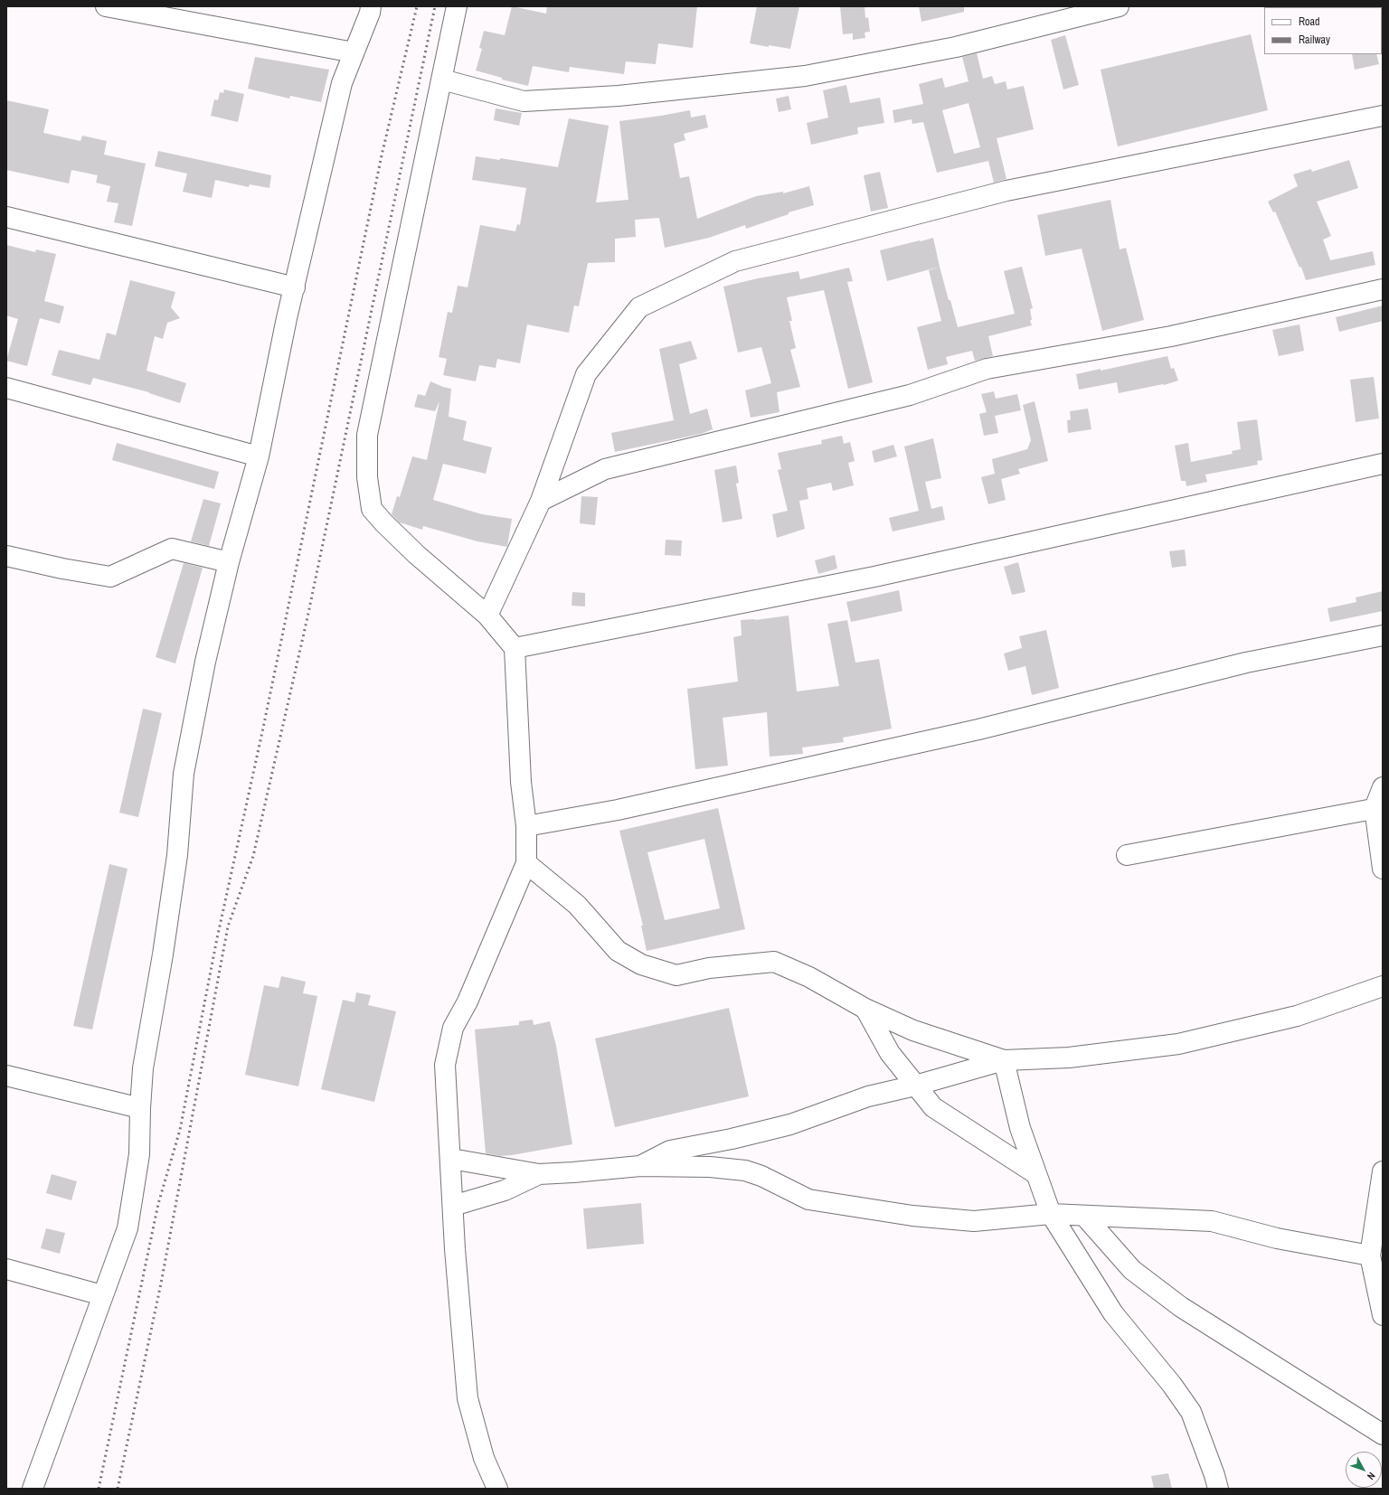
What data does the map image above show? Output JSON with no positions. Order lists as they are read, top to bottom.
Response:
{
  "legend": ["Road", "Railway"],
  "north": "bottom right"
}
